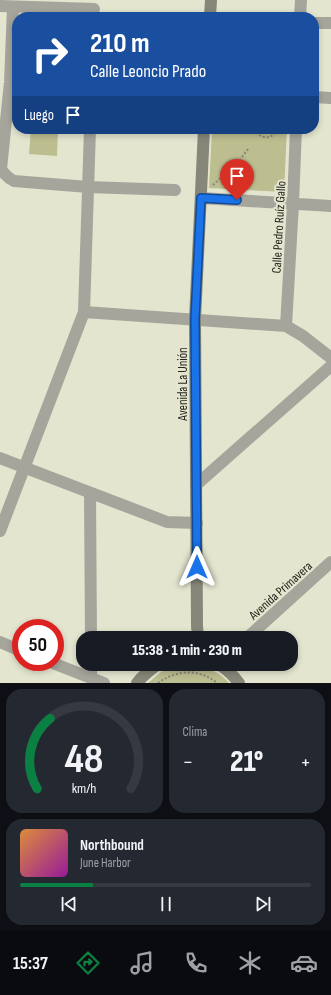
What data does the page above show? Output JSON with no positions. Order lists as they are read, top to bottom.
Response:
{
  "streets": {
    "main road": ["Avenida La Unión"],
    "street": ["Calle Pedro Ruíz Gallo", "Avenida Primavera"]
  },
  "page": {
    "turn": ["210 m", "Calle Leoncio Prado"],
    "then": "Luego",
    "limit": "50",
    "trip": "15:38 · 1 min · 230 m",
    "tile": "Clima",
    "heat": ["−", "21°", "+"],
    "song": ["Northbound", "June Harbor"],
    "tabs": "15:37",
    "gauge": ["48", "km/h"]
  }
}
